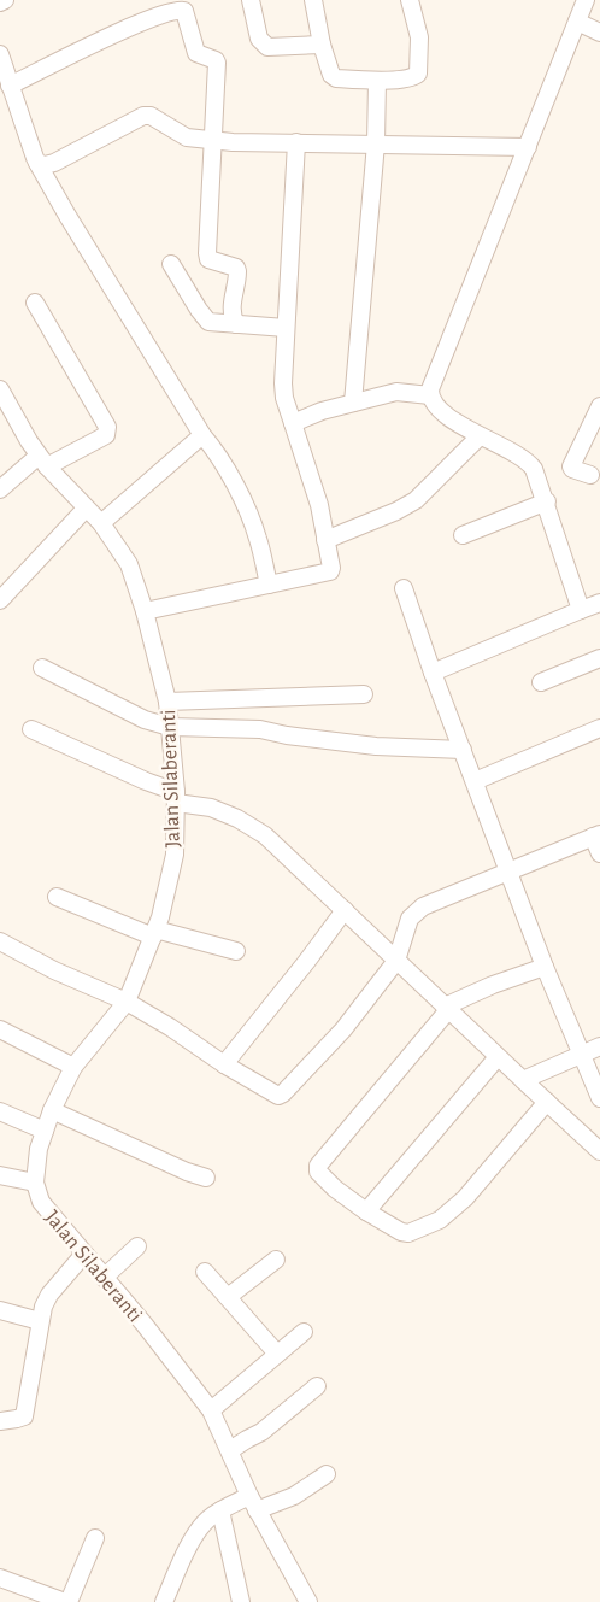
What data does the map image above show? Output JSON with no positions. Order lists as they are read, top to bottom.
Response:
{
  "streets": {
    "street": ["Jalan Silaberanti"]
  }
}
